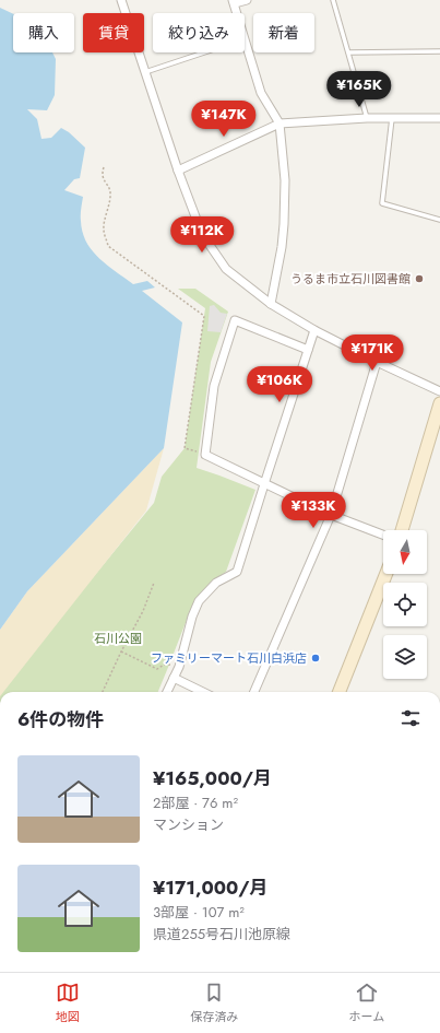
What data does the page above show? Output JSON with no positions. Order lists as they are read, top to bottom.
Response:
{
  "parks": ["石川公園"],
  "places": ["うるま市立石川図書館", "ファミリーマート石川白浜店"],
  "north": "bottom",
  "page": {
    "chip": [
      "購入",
      "賃貸",
      "絞り込み",
      "新着"
    ],
    "price": [
      "¥165K",
      "¥147K",
      "¥112K",
      "¥171K",
      "¥106K",
      "¥133K"
    ],
    "heading": "6件の物件",
    "list": [
      {
        "name": "¥165,000/月",
        "note": "2部屋 · 76 m² · マンション"
      },
      {
        "name": "¥171,000/月",
        "note": "3部屋 · 107 m² · 県道255号石川池原線"
      }
    ],
    "tabs": ["地図", "保存済み", "ホーム"]
  }
}
